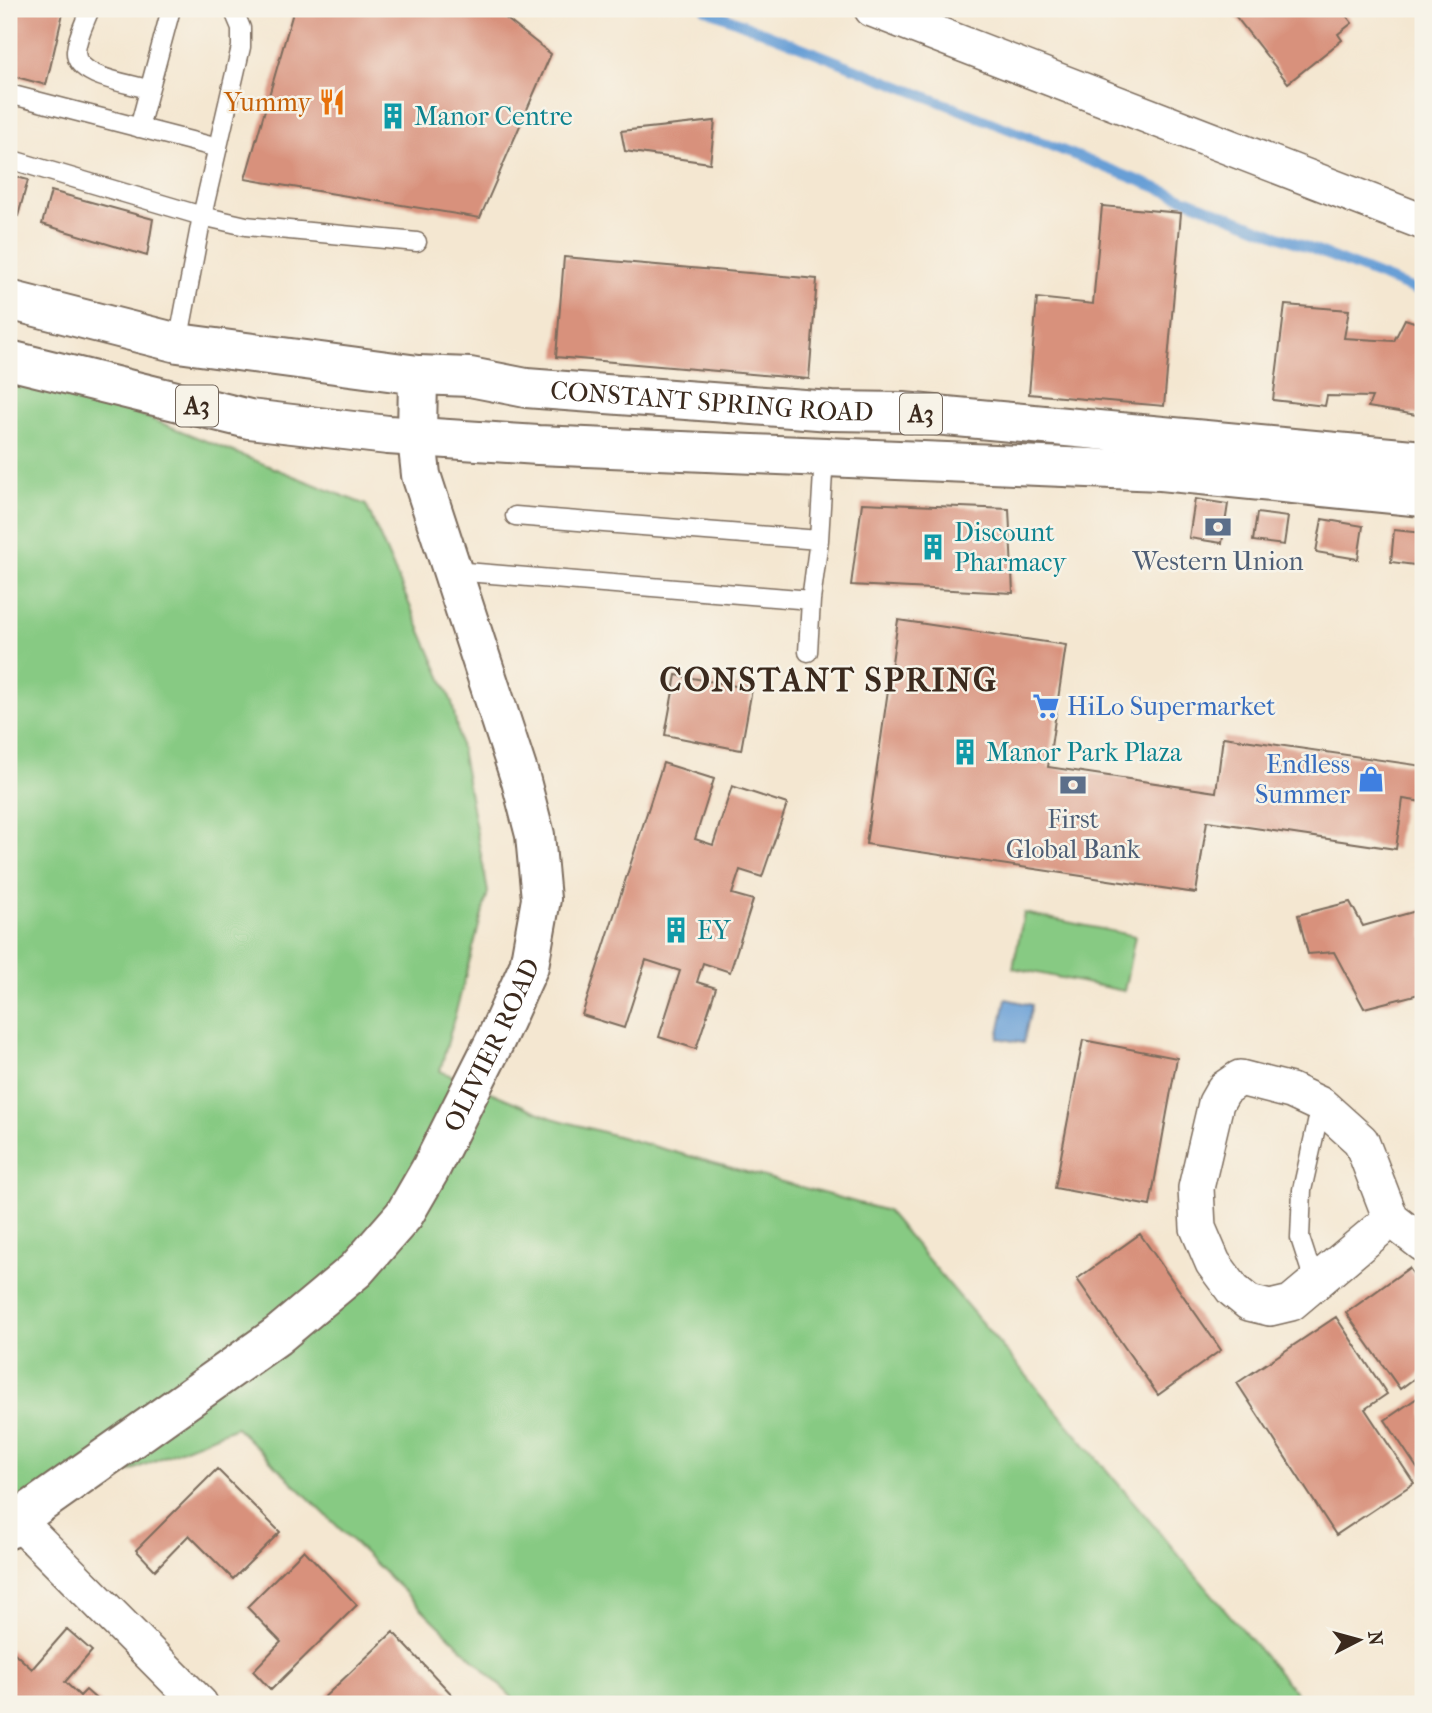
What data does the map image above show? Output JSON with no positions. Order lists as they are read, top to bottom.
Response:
{
  "streets": {
    "main road": ["CONSTANT SPRING ROAD", "A3", "OLIVIER ROAD"]
  },
  "crossings": [
    ["CONSTANT SPRING ROAD", "OLIVIER ROAD"]
  ],
  "districts": ["CONSTANT SPRING"],
  "places": {
    "restaurant": ["Yummy"],
    "building": [
      "Manor Centre",
      "Discount Pharmacy",
      "Manor Park Plaza",
      "EY"
    ],
    "bank": ["Western Union", "First Global Bank"],
    "supermarket": ["HiLo Supermarket"],
    "shop": ["Endless Summer"]
  },
  "north": "right"
}
